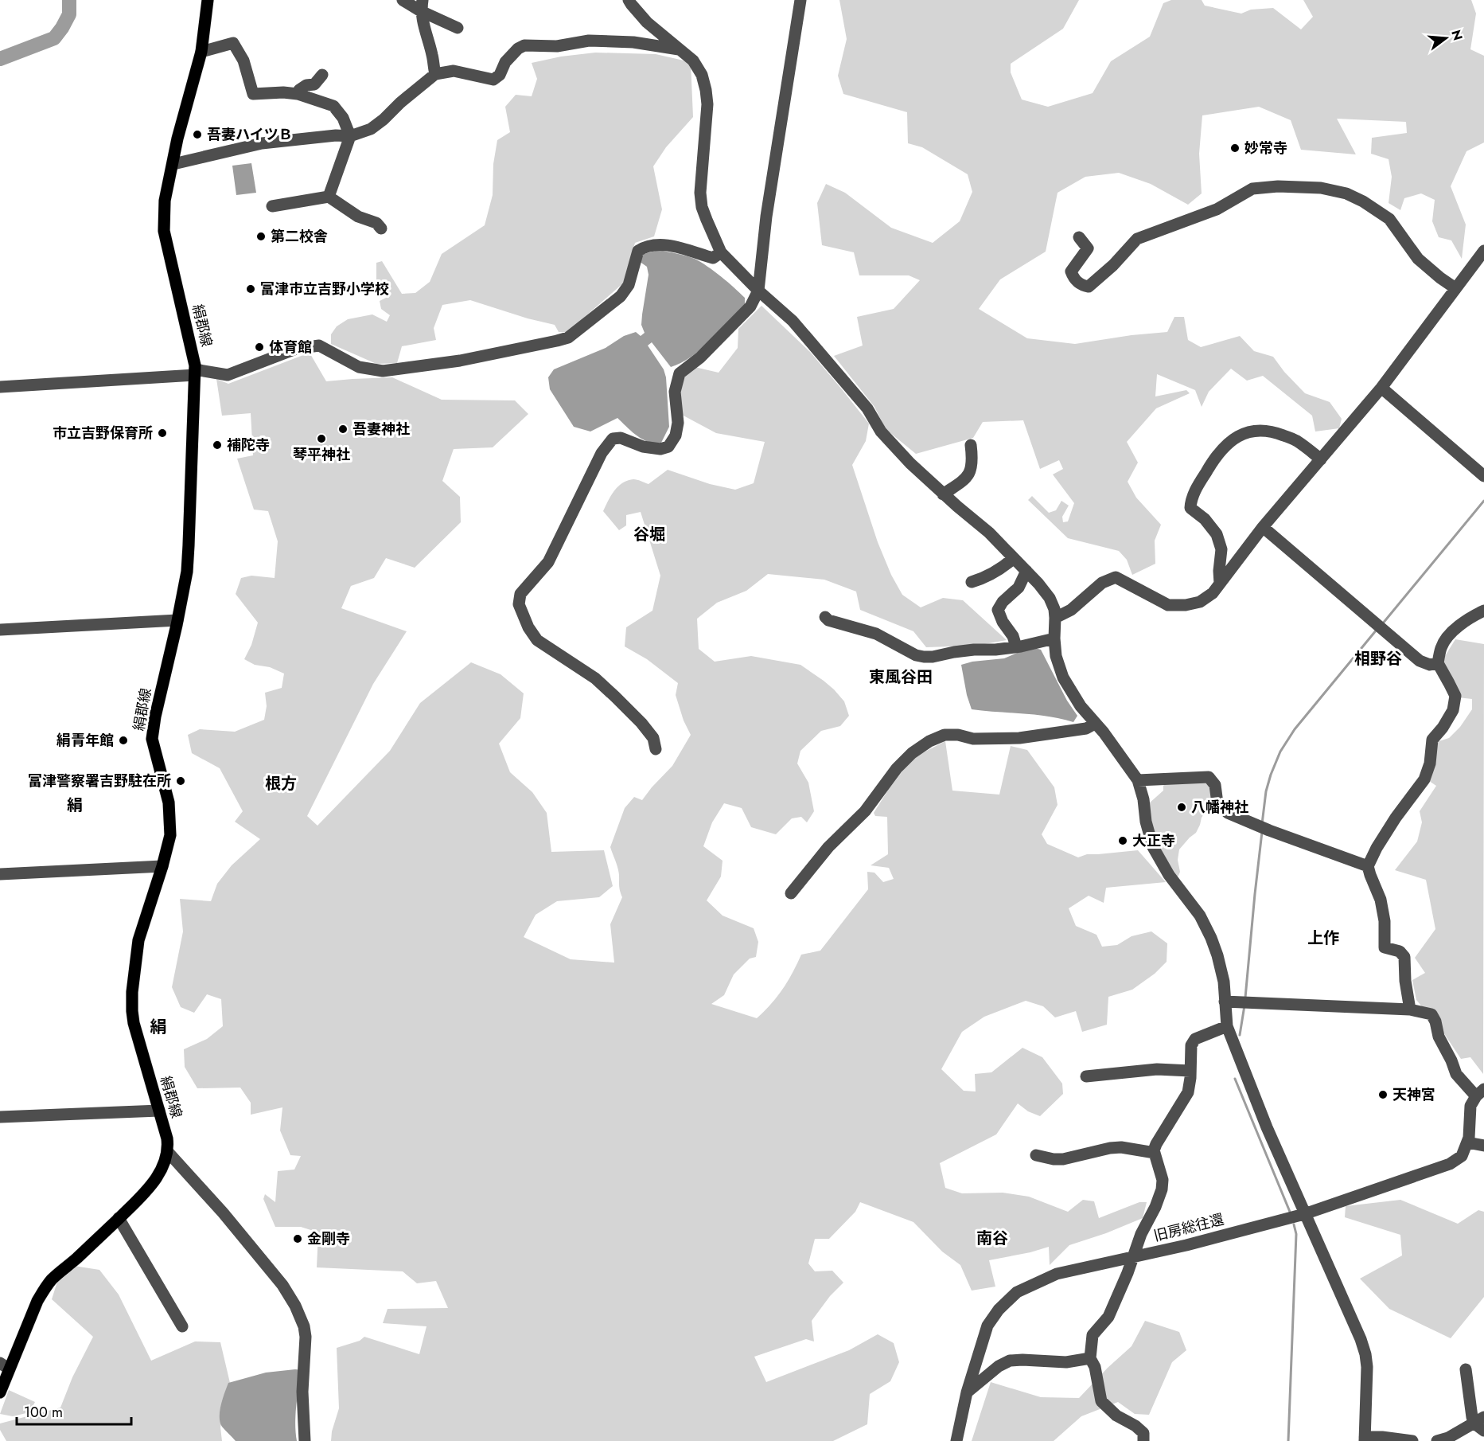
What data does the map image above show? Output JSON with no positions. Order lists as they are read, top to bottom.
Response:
{
  "streets": {
    "main road": ["絹郡線"],
    "street": ["旧房総往還"]
  },
  "districts": [
    "谷堀",
    "相野谷",
    "東風谷田",
    "根方",
    "絹",
    "上作",
    "絹",
    "南谷"
  ],
  "places": [
    "吾妻ハイツＢ",
    "妙常寺",
    "第二校舎",
    "富津市立吉野小学校",
    "体育館",
    "吾妻神社",
    "市立吉野保育所",
    "琴平神社",
    "補陀寺",
    "絹青年館",
    "富津警察署吉野駐在所",
    "八幡神社",
    "大正寺",
    "天神宮",
    "金剛寺"
  ],
  "scale_bar": "100 m",
  "north": "right"
}
